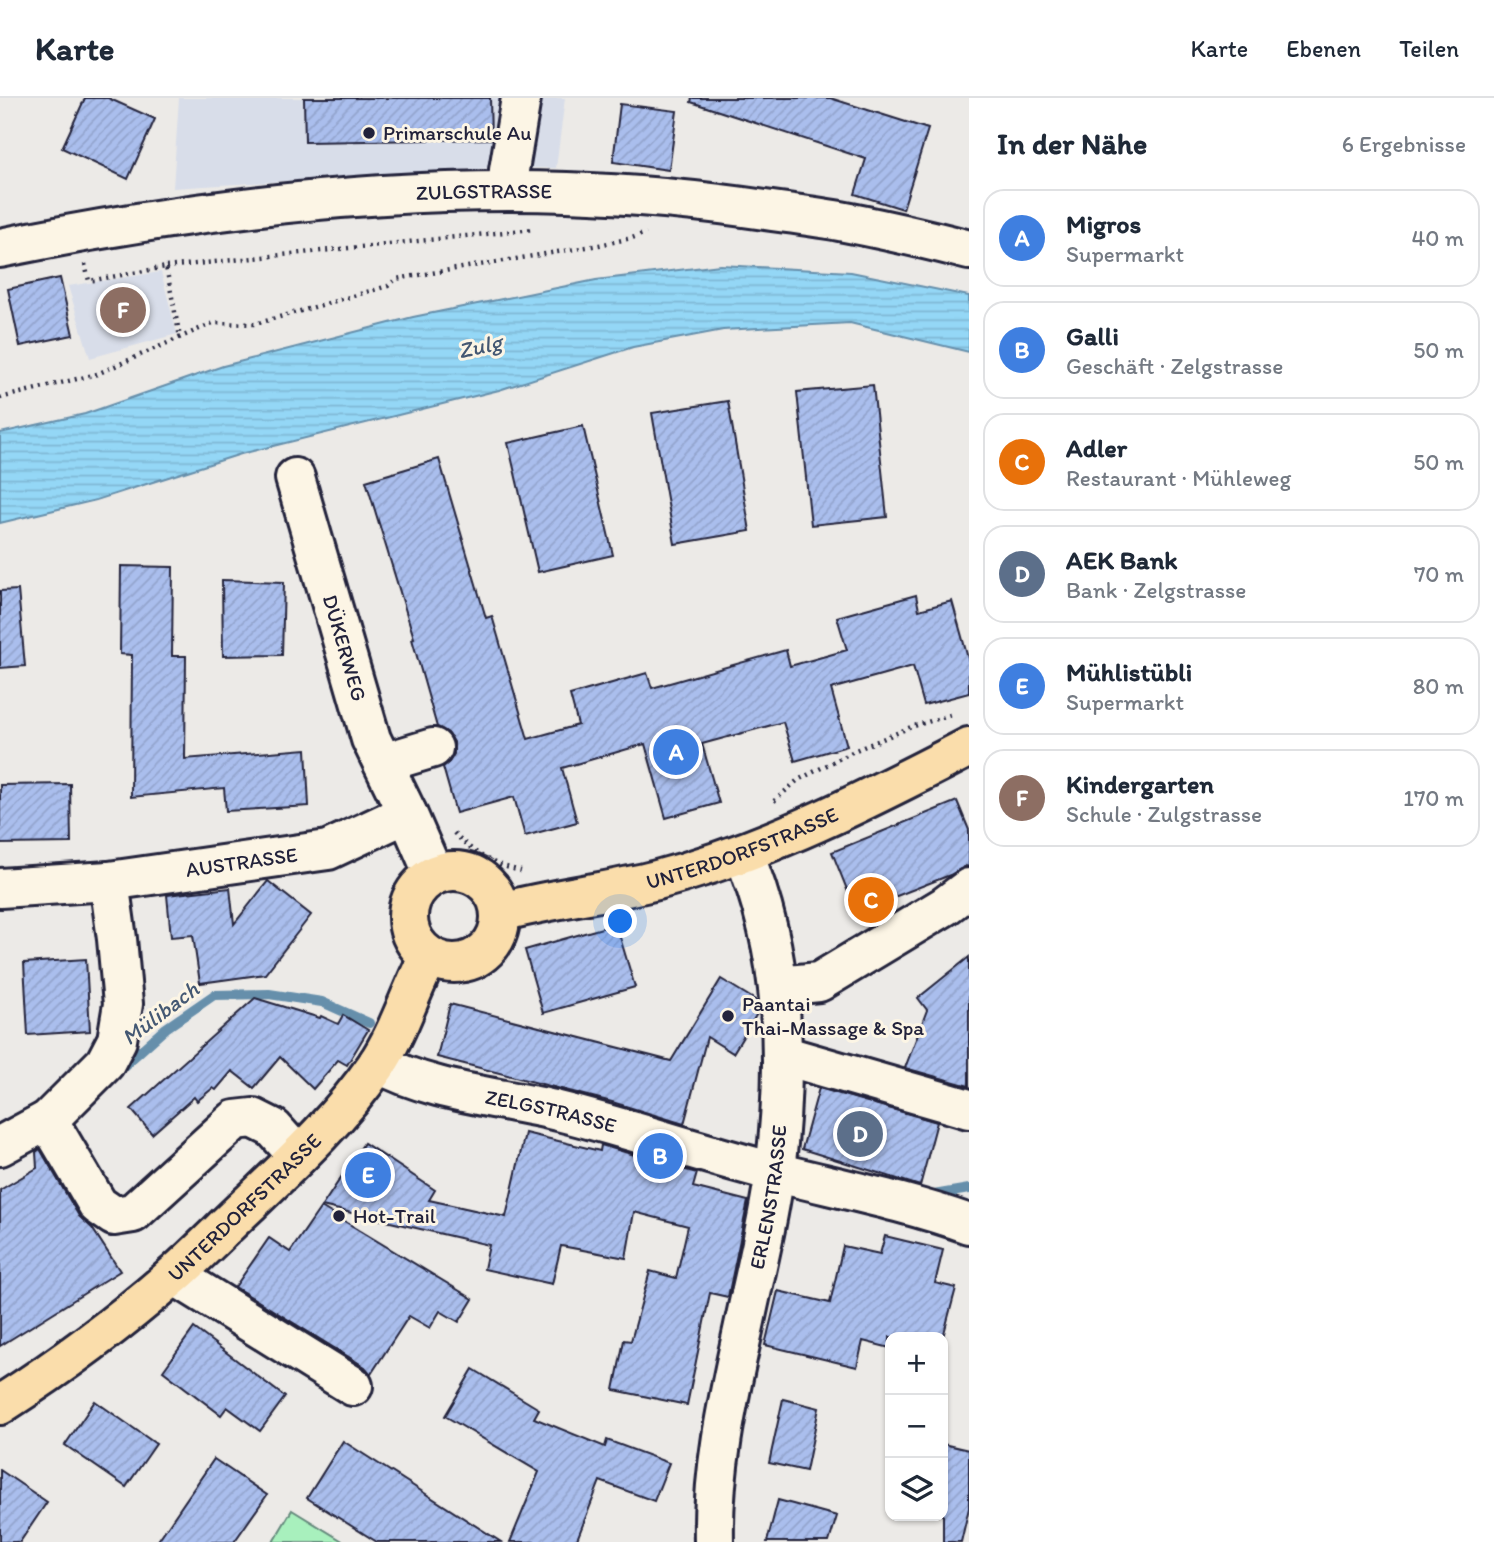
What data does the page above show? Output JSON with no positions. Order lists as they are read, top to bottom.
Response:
{
  "streets": {
    "main road": ["UNTERDORFSTRASSE"],
    "street": [
      "ZULGSTRASSE",
      "DÜKERWEG",
      "AUSTRASSE",
      "ZELGSTRASSE",
      "ERLENSTRASSE"
    ]
  },
  "crossings": [
    ["DÜKERWEG", "AUSTRASSE"],
    ["UNTERDORFSTRASSE", "ZELGSTRASSE"],
    ["UNTERDORFSTRASSE", "ERLENSTRASSE"],
    ["ZELGSTRASSE", "ERLENSTRASSE"]
  ],
  "water": ["Zulg", "Mülibach"],
  "places": ["Primarschule Au", "Paantai Thai-Massage & Spa", "Hot-Trail"],
  "page": {
    "header": "Karte",
    "nav": ["Karte", "Ebenen", "Teilen"],
    "heading": ["In der Nähe", "6 Ergebnisse"],
    "list": [
      {
        "mark": "A",
        "name": "Migros",
        "note": "Supermarkt",
        "value": "40 m"
      },
      {
        "mark": "B",
        "name": "Galli",
        "note": "Geschäft · Zelgstrasse",
        "value": "50 m"
      },
      {
        "mark": "C",
        "name": "Adler",
        "note": "Restaurant · Mühleweg",
        "value": "50 m"
      },
      {
        "mark": "D",
        "name": "AEK Bank",
        "note": "Bank · Zelgstrasse",
        "value": "70 m"
      },
      {
        "mark": "E",
        "name": "Mühlistübli",
        "note": "Supermarkt",
        "value": "80 m"
      },
      {
        "mark": "F",
        "name": "Kindergarten",
        "note": "Schule · Zulgstrasse",
        "value": "170 m"
      }
    ],
    "pins": [
      "F",
      "A",
      "C",
      "D",
      "B",
      "E"
    ],
    "map_buttons": ["+", "−"]
  }
}
